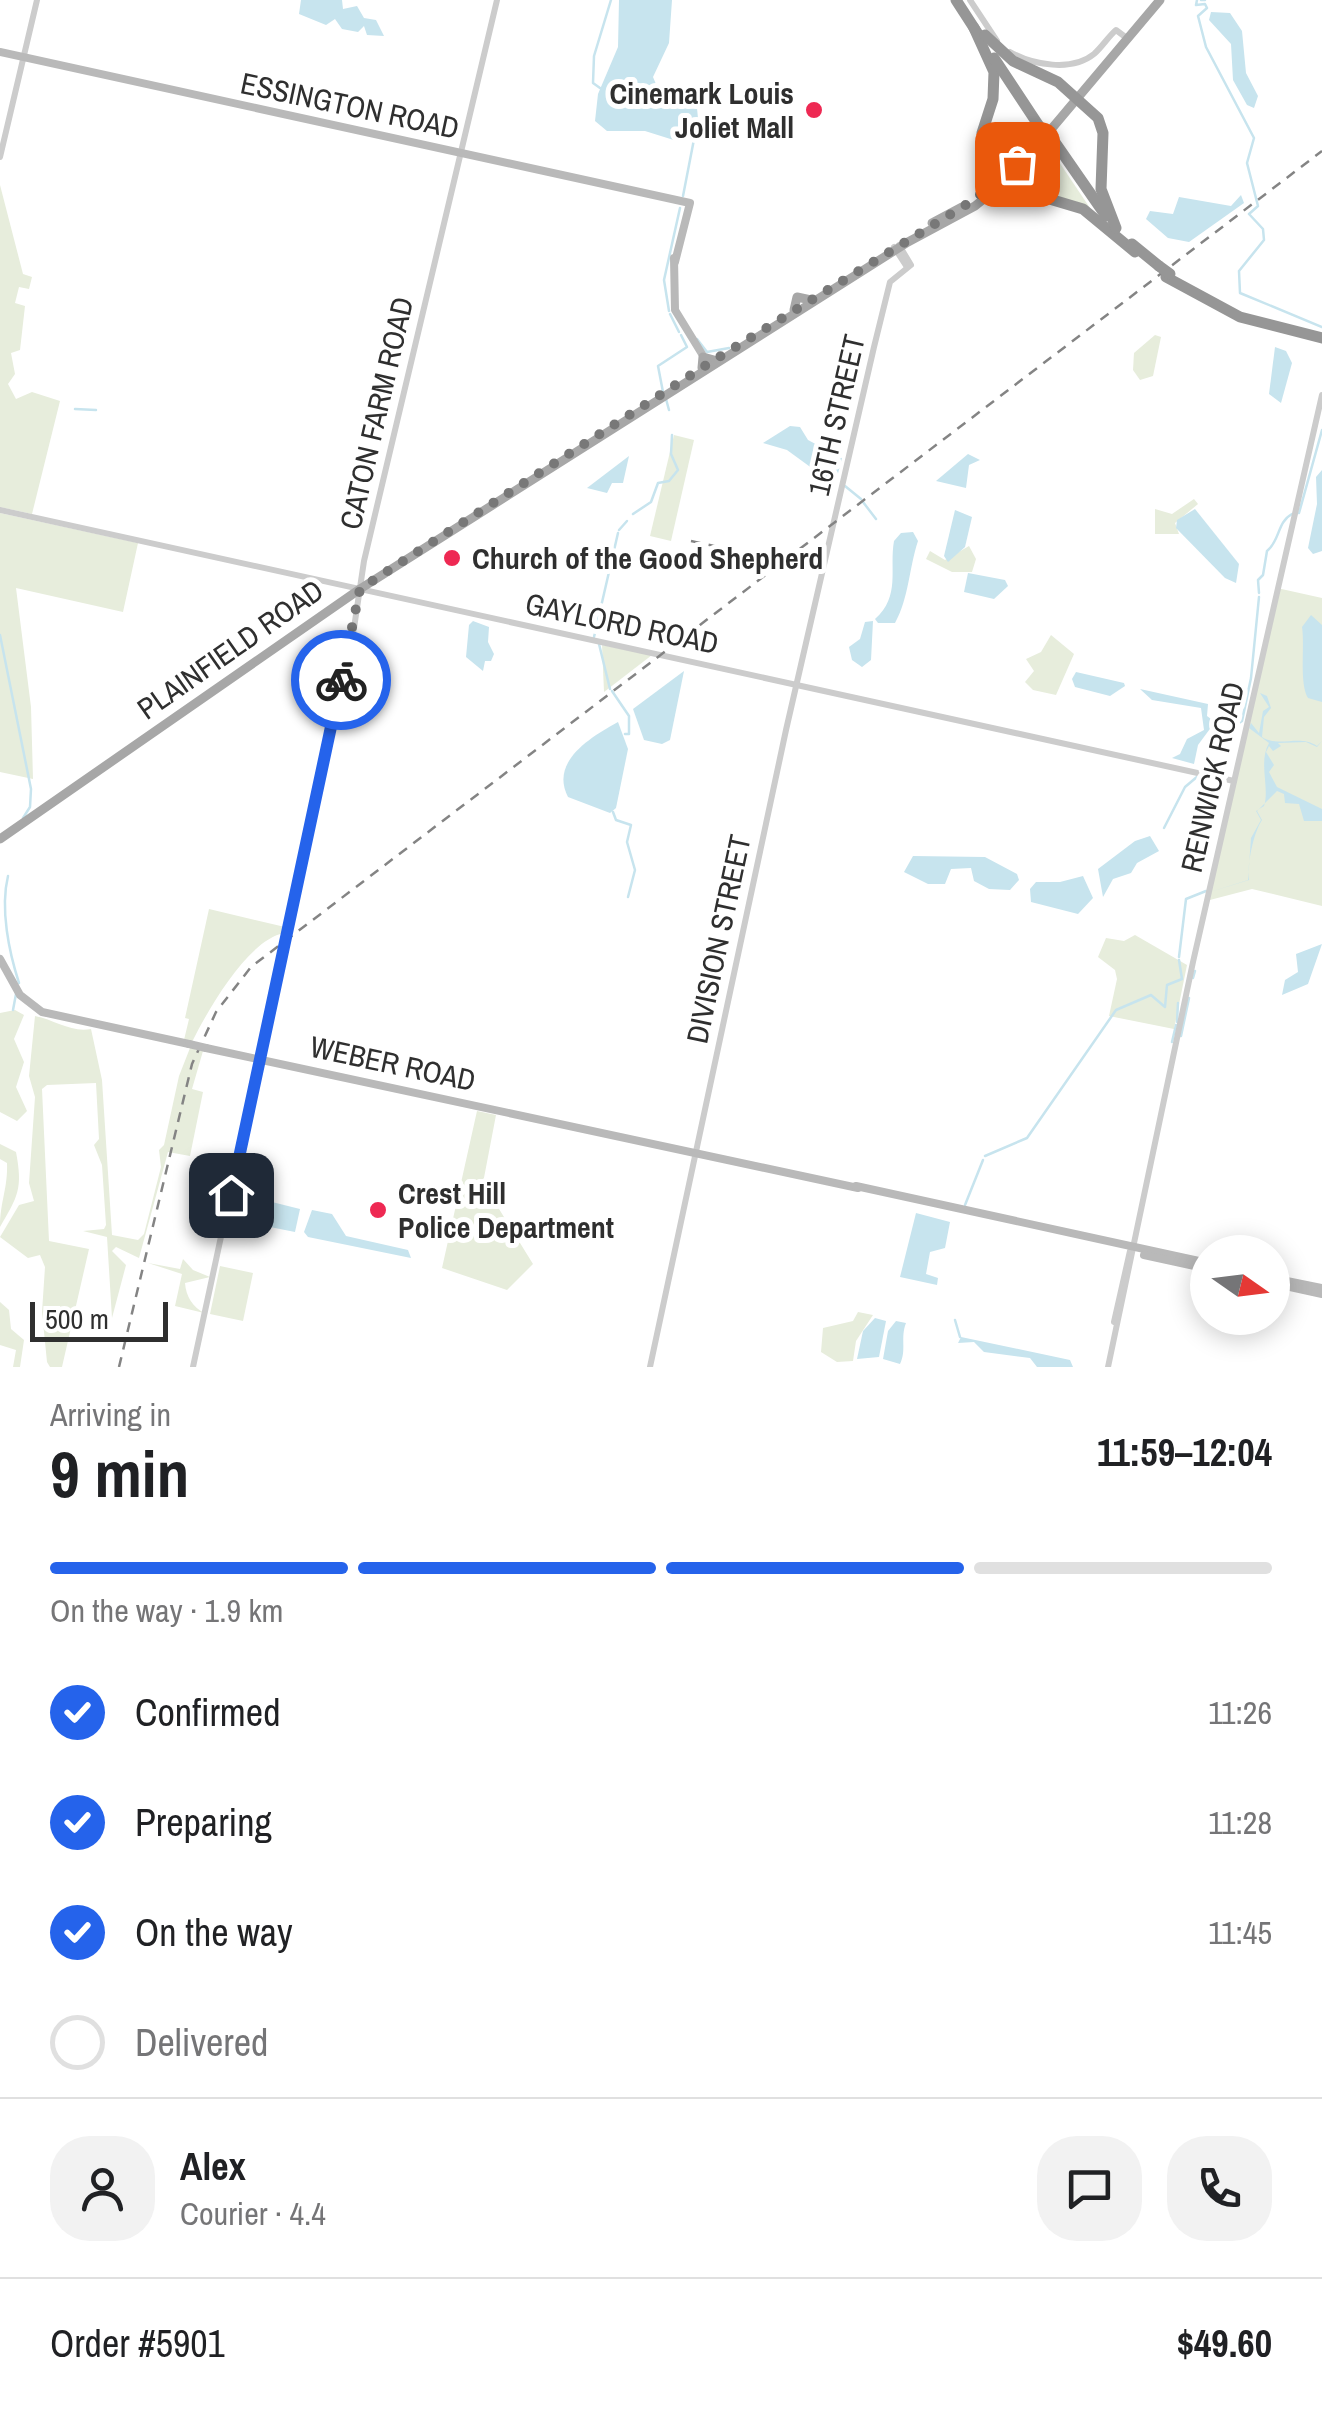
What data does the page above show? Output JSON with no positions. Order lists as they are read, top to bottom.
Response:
{
  "streets": {
    "main road": ["ESSINGTON ROAD", "PLAINFIELD ROAD", "WEBER ROAD"],
    "street": [
      "CATON FARM ROAD",
      "16TH STREET",
      "GAYLORD ROAD",
      "RENWICK ROAD",
      "DIVISION STREET"
    ]
  },
  "crossings": [
    ["ESSINGTON ROAD", "CATON FARM ROAD"],
    ["ESSINGTON ROAD", "PLAINFIELD ROAD"],
    ["CATON FARM ROAD", "GAYLORD ROAD"],
    ["CATON FARM ROAD", "PLAINFIELD ROAD"],
    ["CATON FARM ROAD", "WEBER ROAD"],
    ["16TH STREET", "PLAINFIELD ROAD"],
    ["16TH STREET", "DIVISION STREET"],
    ["GAYLORD ROAD", "PLAINFIELD ROAD"],
    ["GAYLORD ROAD", "RENWICK ROAD"],
    ["GAYLORD ROAD", "DIVISION STREET"],
    ["RENWICK ROAD", "WEBER ROAD"],
    ["DIVISION STREET", "WEBER ROAD"]
  ],
  "places": ["Cinemark Louis Joliet Mall", "Church of the Good Shepherd", "Crest Hill Police Department"],
  "scale_bar": "500 m",
  "north": "right",
  "page": {
    "scale": "500 m",
    "heading": ["9 min", "Arriving in", "11:59–12:04"],
    "panel": [
      "Alex",
      "Courier · 4.4",
      "Order #5901",
      "$49.60"
    ],
    "bar": "On the way · 1.9 km",
    "list": [
      ["Confirmed", "11:26"],
      ["Preparing", "11:28"],
      ["On the way", "11:45"],
      "Delivered"
    ]
  }
}
